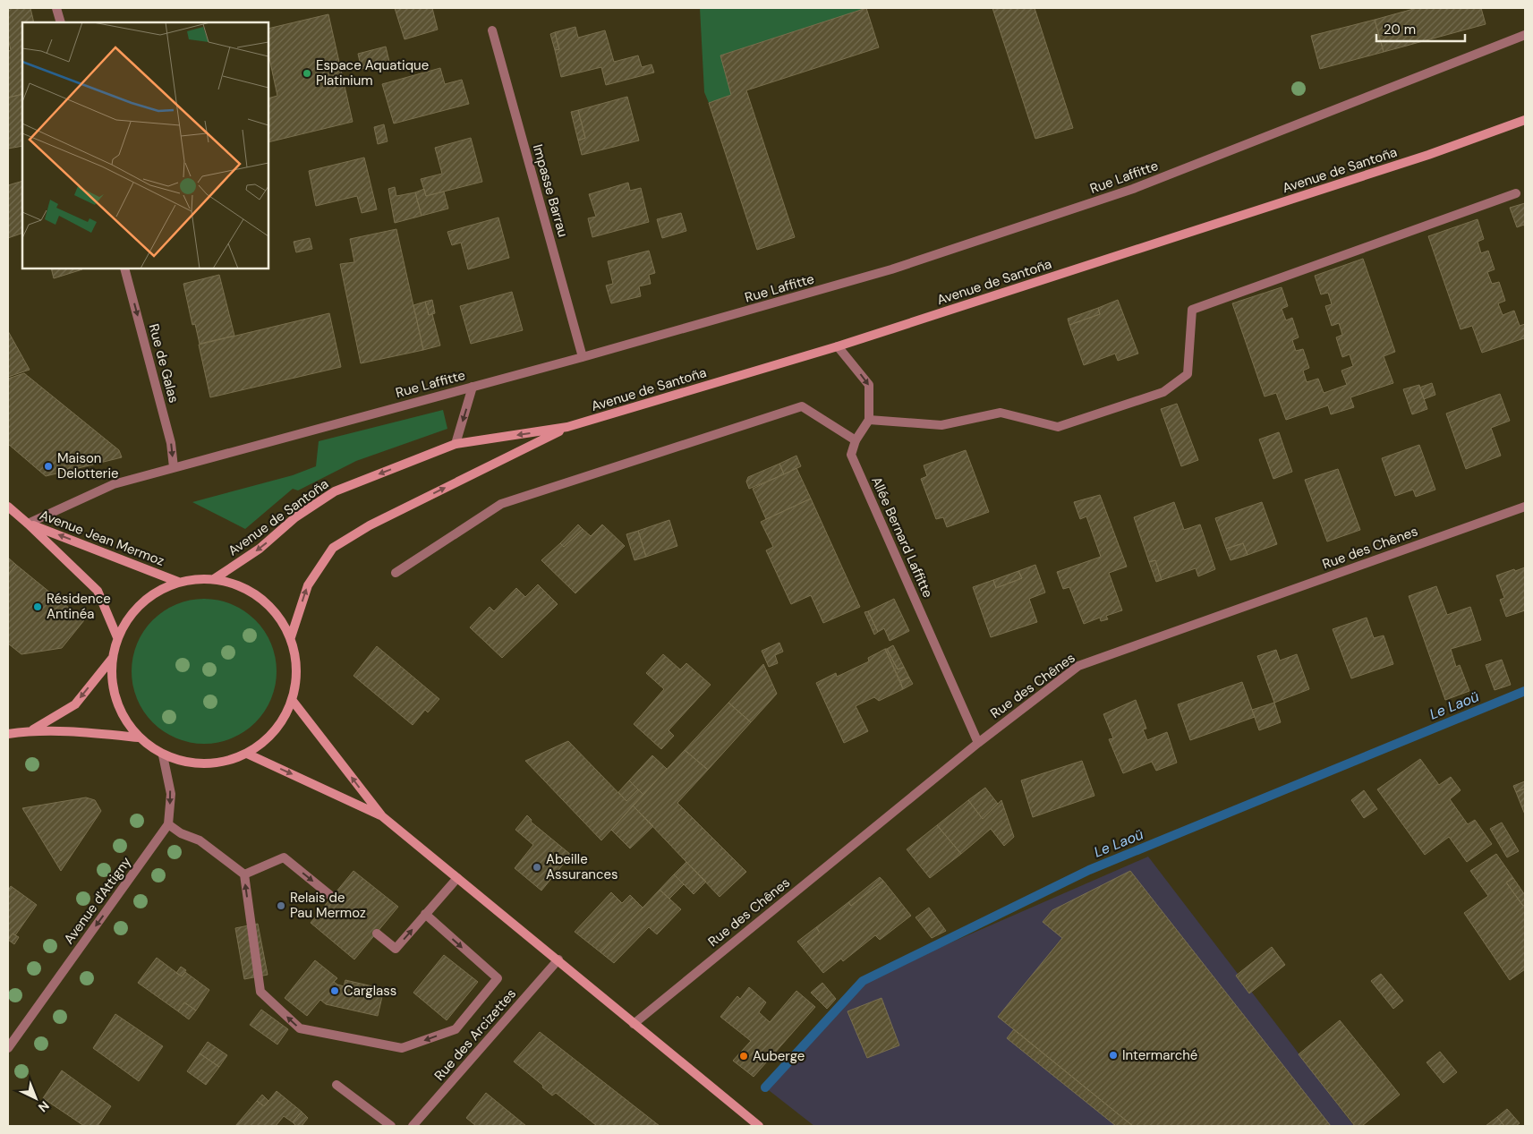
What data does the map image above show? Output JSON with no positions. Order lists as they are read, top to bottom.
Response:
{
  "streets": {
    "main road": ["Avenue de Santoña", "Avenue Jean Mermoz"],
    "street": [
      "Rue Laffitte",
      "Impasse Barrau",
      "Rue de Galas",
      "Allée Bernard Laffitte",
      "Rue des Chênes",
      "Avenue d'Attigny",
      "Rue des Arcizettes"
    ]
  },
  "crossings": [
    ["Rue Laffitte", "Impasse Barrau"],
    ["Rue Laffitte", "Rue de Galas"],
    ["Rue Laffitte", "Avenue Jean Mermoz"],
    ["Allée Bernard Laffitte", "Rue des Chênes"]
  ],
  "one_way": ["Rue de Galas", "Avenue Jean Mermoz", "Avenue d'Attigny"],
  "water": ["Le Laoü"],
  "places": [
    "Espace Aquatique Platinium",
    "Maison Delotterie",
    "Résidence Antinéa",
    "Abeille Assurances",
    "Relais de Pau Mermoz",
    "Carglass",
    "Intermarché",
    "Auberge"
  ],
  "scale_bar": "20 m",
  "north": "bottom right"
}
